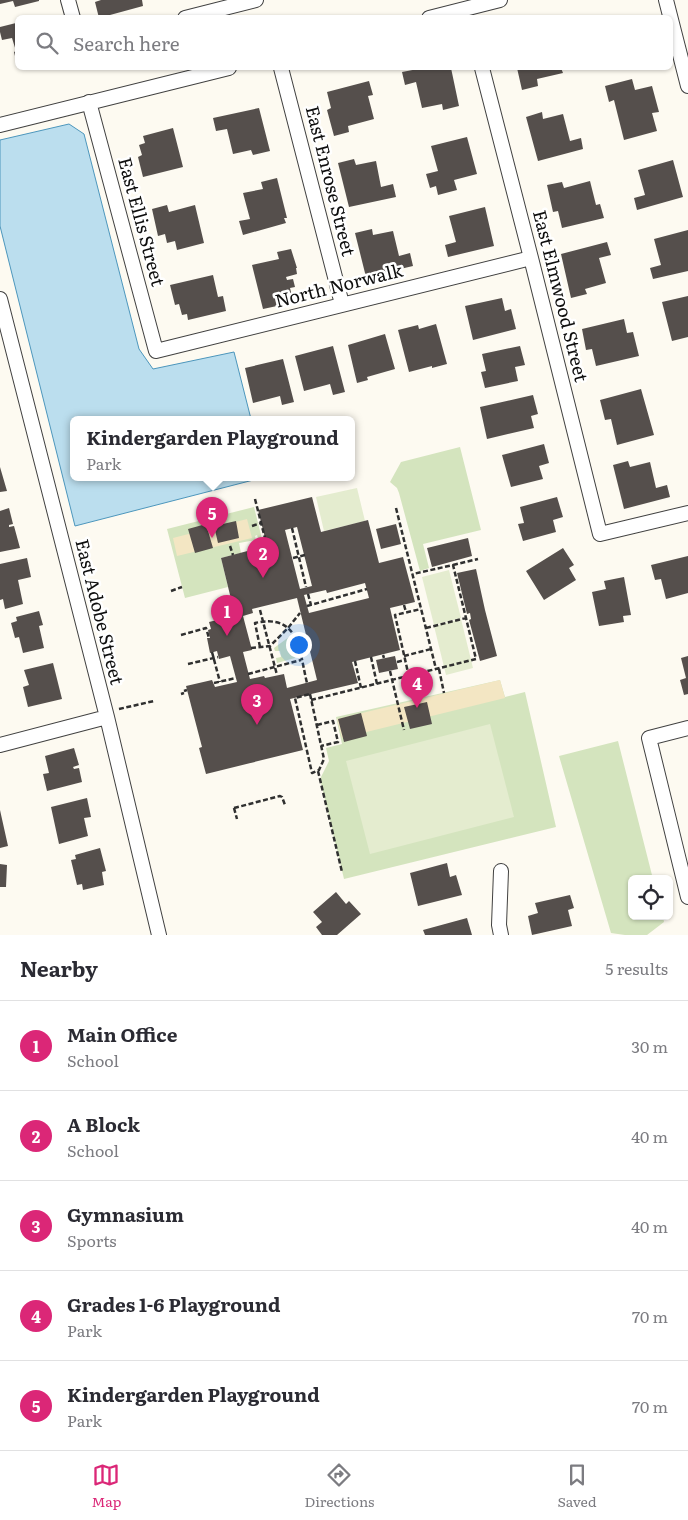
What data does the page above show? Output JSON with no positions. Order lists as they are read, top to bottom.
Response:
{
  "streets": {
    "street": [
      "East Enrose Street",
      "East Ellis Street",
      "North Norwalk",
      "East Elmwood Street",
      "East Adobe Street"
    ]
  },
  "crossings": [
    ["East Enrose Street", "North Norwalk"],
    ["East Ellis Street", "North Norwalk"],
    ["North Norwalk", "East Elmwood Street"]
  ],
  "page": {
    "search": "Search here",
    "popup": ["Kindergarden Playground", "Park"],
    "pins": [
      "5",
      "2",
      "1",
      "4",
      "3"
    ],
    "heading": ["Nearby", "5 results"],
    "list": [
      {
        "mark": "1",
        "name": "Main Office",
        "note": "School",
        "value": "30 m"
      },
      {
        "mark": "2",
        "name": "A Block",
        "note": "School",
        "value": "40 m"
      },
      {
        "mark": "3",
        "name": "Gymnasium",
        "note": "Sports",
        "value": "40 m"
      },
      {
        "mark": "4",
        "name": "Grades 1-6 Playground",
        "note": "Park",
        "value": "70 m"
      },
      {
        "mark": "5",
        "name": "Kindergarden Playground",
        "note": "Park",
        "value": "70 m"
      }
    ],
    "nav": ["Map", "Directions", "Saved"]
  }
}
